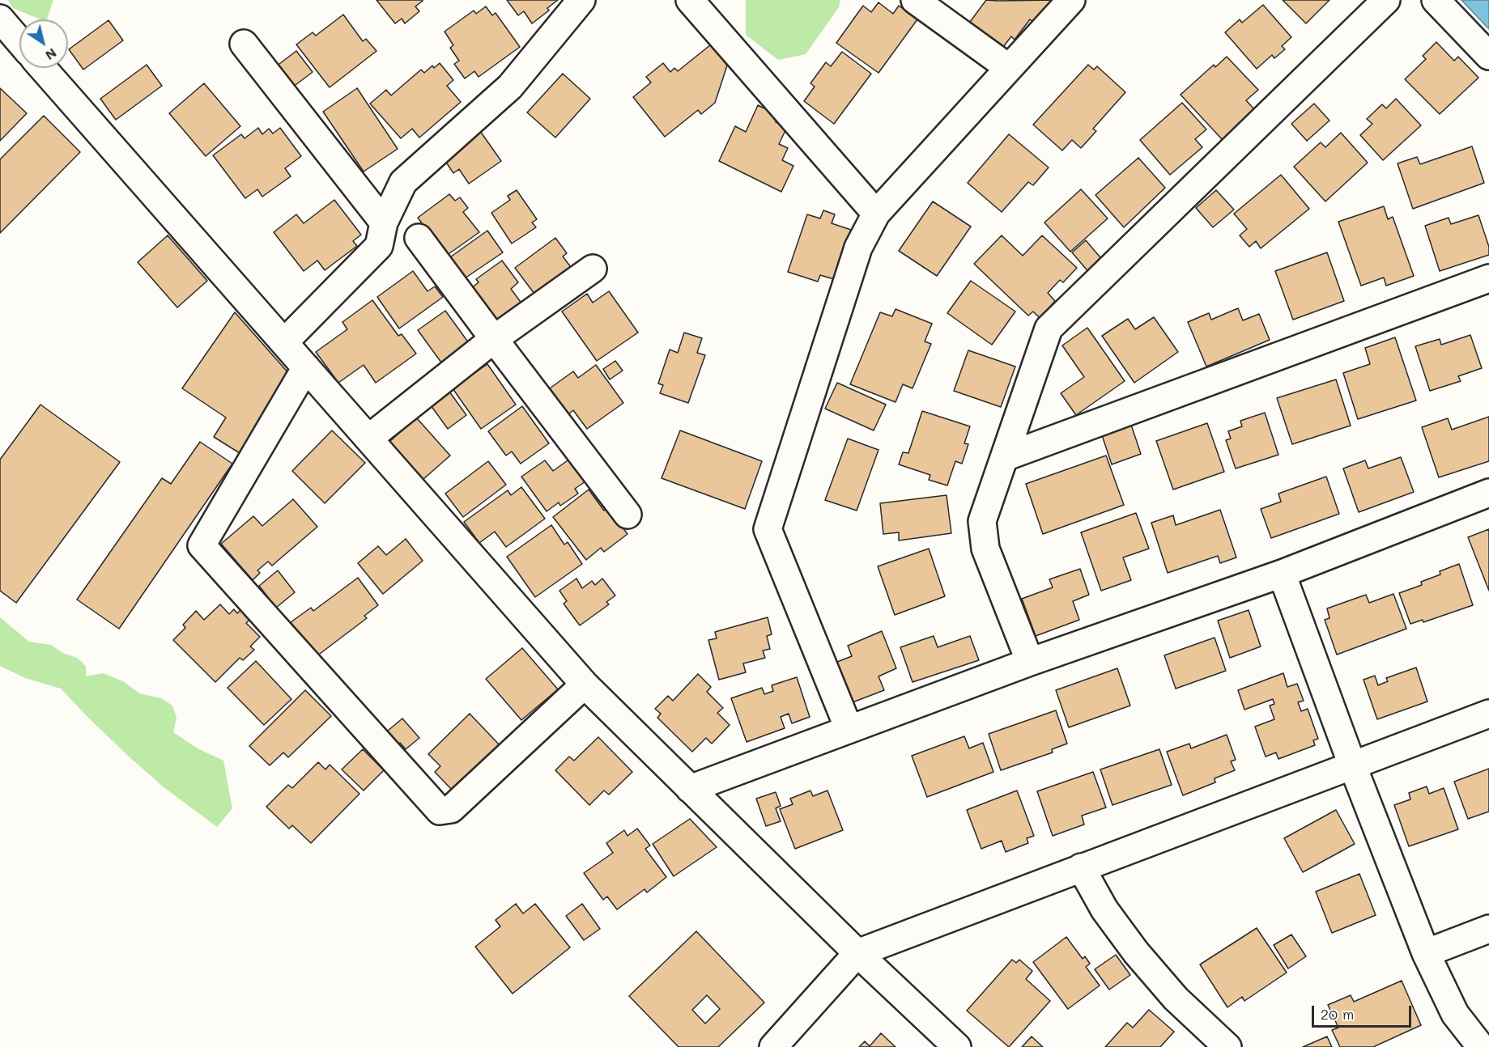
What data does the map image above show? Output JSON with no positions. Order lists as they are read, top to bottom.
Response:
{
  "scale_bar": "20 m",
  "north": "bottom right"
}
